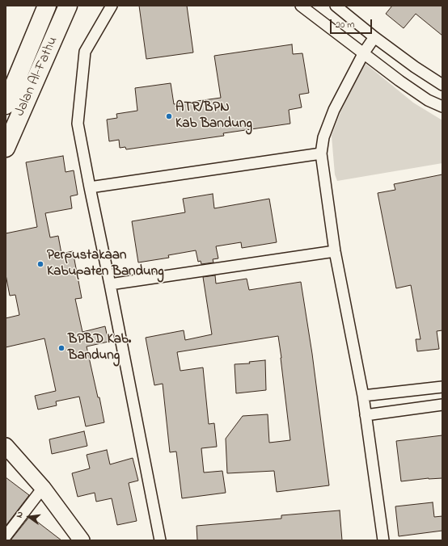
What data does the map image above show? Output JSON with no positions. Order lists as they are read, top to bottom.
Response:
{
  "streets": {
    "highway": ["Jalan Al-Fathu"]
  },
  "places": ["ATR/BPN Kab Bandung", "Perpustakaan Kabupaten Bandung", "BPBD Kab. Bandung"],
  "scale_bar": "20 m",
  "north": "left"
}
